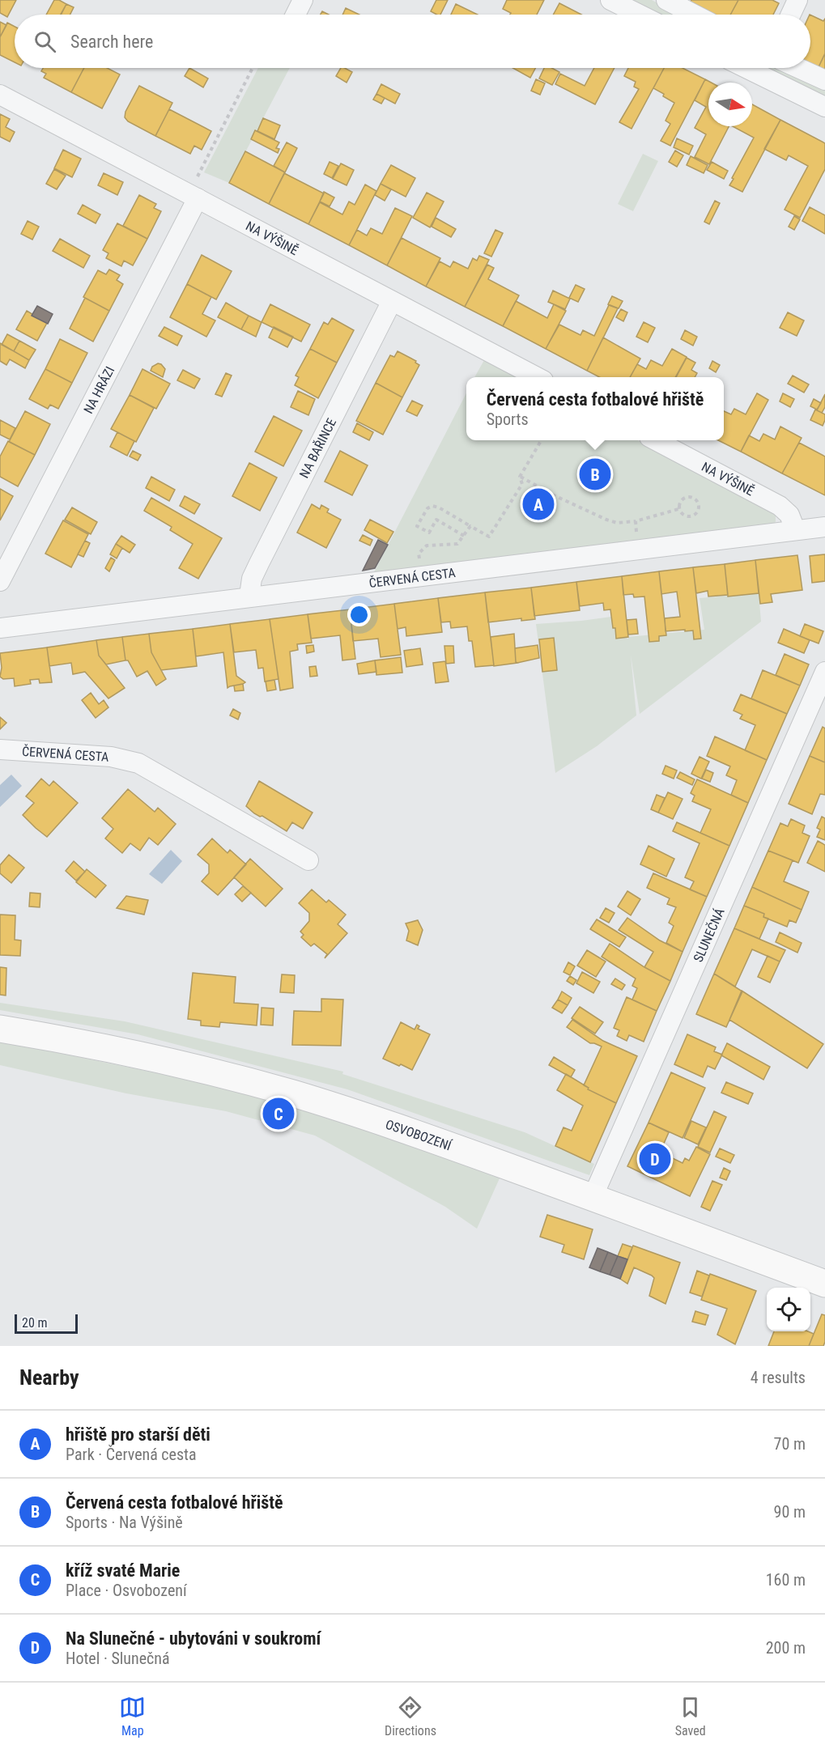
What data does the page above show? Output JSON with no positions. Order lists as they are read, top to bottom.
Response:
{
  "streets": {
    "main road": ["OSVOBOZENÍ"],
    "street": [
      "NA VÝŠINĚ",
      "NA HRÁZI",
      "NA BAŘINCE",
      "ČERVENÁ CESTA",
      "SLUNEČNÁ"
    ]
  },
  "crossings": [
    ["NA VÝŠINĚ", "NA HRÁZI"],
    ["NA VÝŠINĚ", "NA BAŘINCE"],
    ["NA VÝŠINĚ", "ČERVENÁ CESTA"],
    ["NA BAŘINCE", "ČERVENÁ CESTA"],
    ["SLUNEČNÁ", "OSVOBOZENÍ"]
  ],
  "scale_bar": "20 m",
  "north": "right",
  "page": {
    "search": "Search here",
    "popup": ["Červená cesta fotbalové hřiště", "Sports"],
    "pins": [
      "B",
      "A",
      "C",
      "D"
    ],
    "scale": "20 m",
    "heading": ["Nearby", "4 results"],
    "list": [
      {
        "mark": "A",
        "name": "hřiště pro starší děti",
        "note": "Park · Červená cesta",
        "value": "70 m"
      },
      {
        "mark": "B",
        "name": "Červená cesta fotbalové hřiště",
        "note": "Sports · Na Výšině",
        "value": "90 m"
      },
      {
        "mark": "C",
        "name": "kříž svaté Marie",
        "note": "Place · Osvobození",
        "value": "160 m"
      },
      {
        "mark": "D",
        "name": "Na Slunečné - ubytováni v soukromí",
        "note": "Hotel · Slunečná",
        "value": "200 m"
      }
    ],
    "nav": ["Map", "Directions", "Saved"]
  }
}
